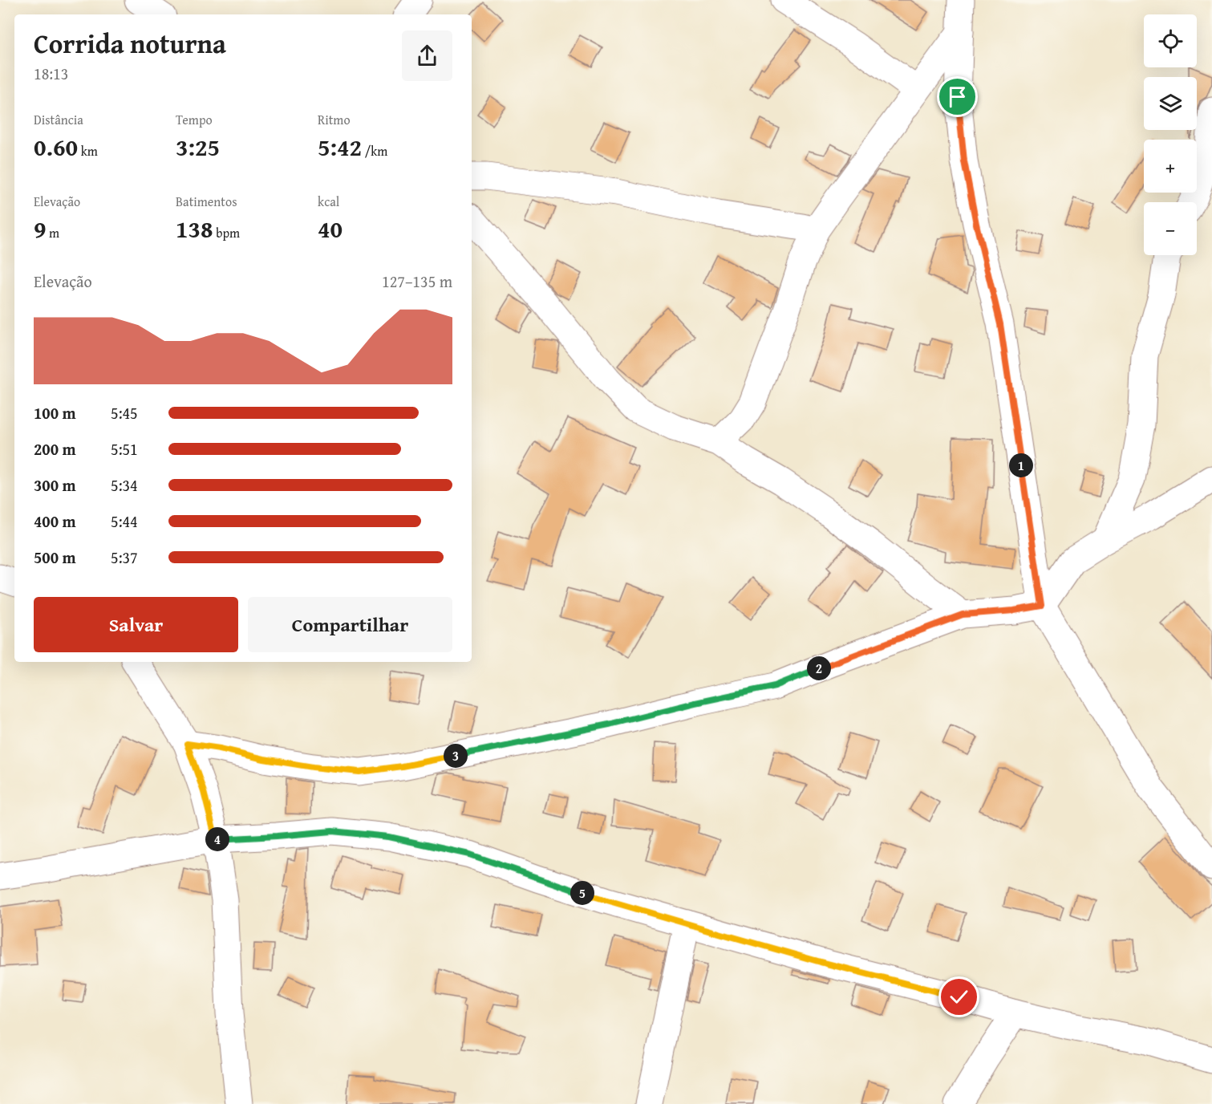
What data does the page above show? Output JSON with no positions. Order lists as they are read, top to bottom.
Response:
{
  "page": {
    "map_buttons": ["+", "−"],
    "heading": ["Corrida noturna", "18:13"],
    "stats": [
      ["Distância", "0.60 km"],
      ["Tempo", "3:25"],
      ["Ritmo", "5:42 /km"],
      ["Elevação", "9 m"],
      ["Batimentos", "138 bpm"],
      ["kcal", "40"]
    ],
    "chart": ["Elevação", "127–135 m"],
    "list": [
      {
        "name": "100 m",
        "note": "5:45"
      },
      {
        "name": "200 m",
        "note": "5:51"
      },
      {
        "name": "300 m",
        "note": "5:34"
      },
      {
        "name": "400 m",
        "note": "5:44"
      },
      {
        "name": "500 m",
        "note": "5:37"
      }
    ],
    "pins": [
      "1",
      "2",
      "3",
      "4",
      "5"
    ],
    "buttons": ["Salvar", "Compartilhar"]
  }
}
